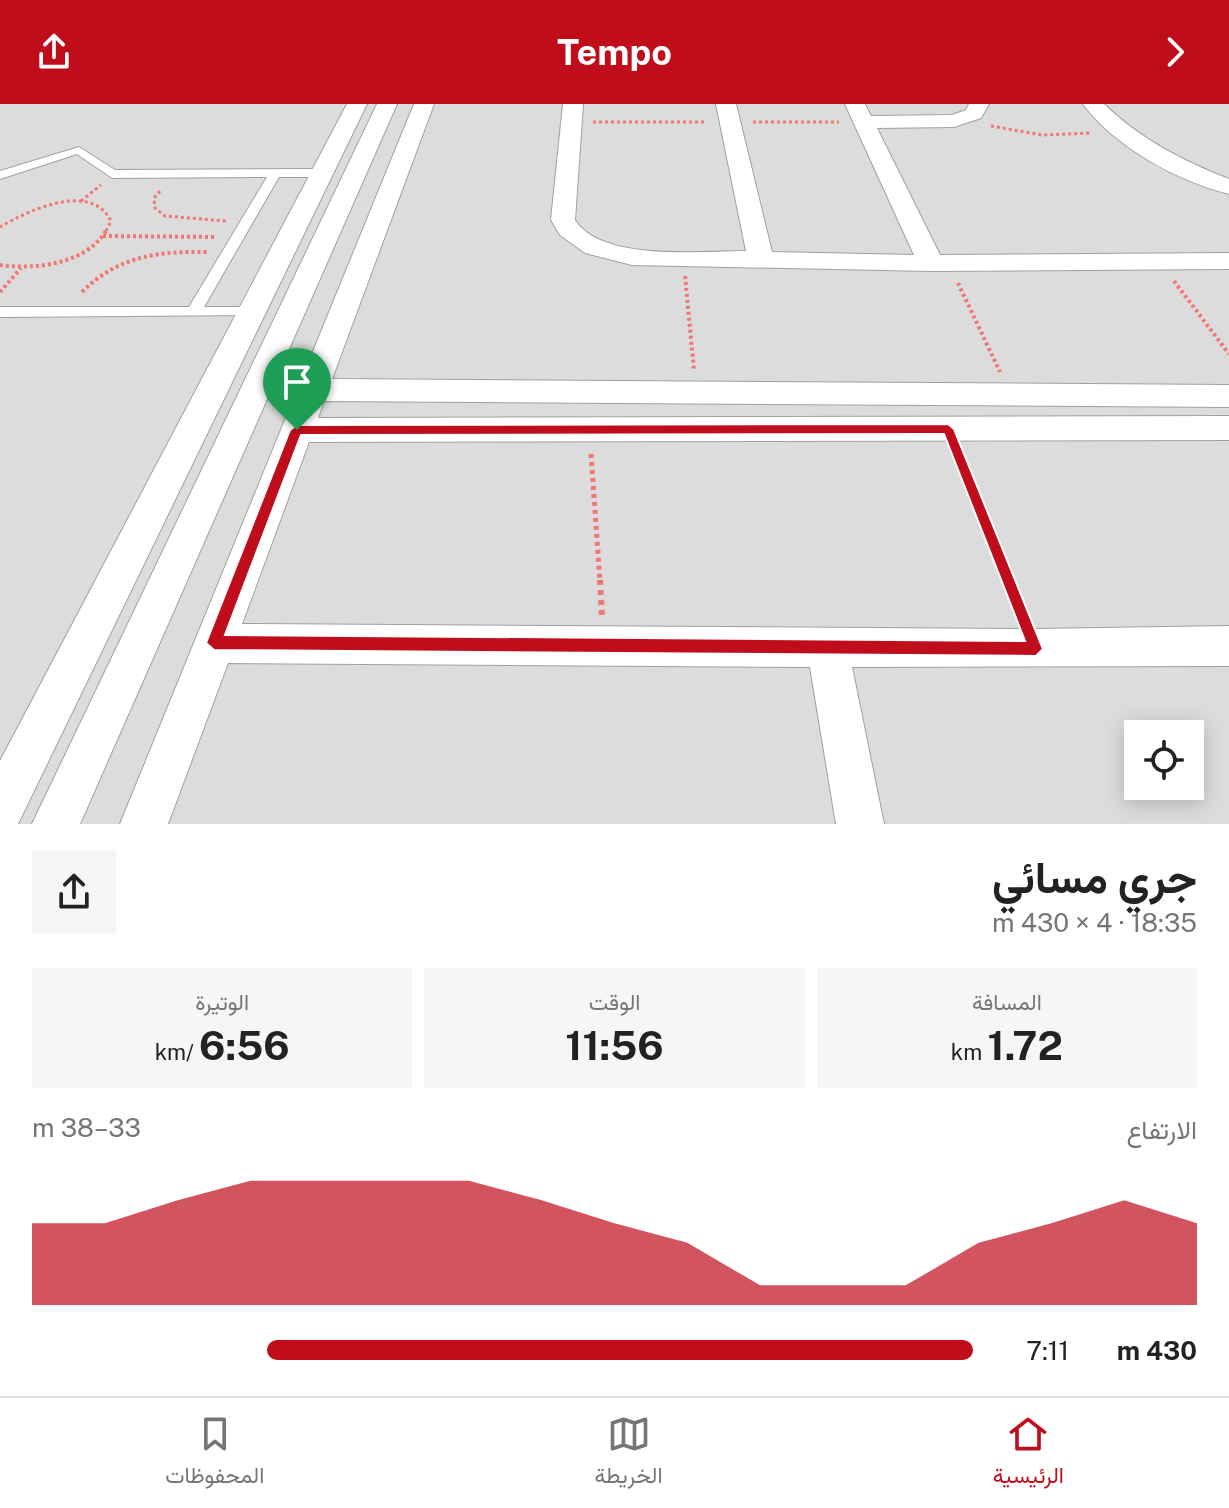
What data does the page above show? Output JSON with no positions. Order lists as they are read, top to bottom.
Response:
{
  "page": {
    "header": "Tempo",
    "heading": ["جري مسائي", "18:35 · 4 × 430 m"],
    "stats": [
      ["المسافة", "1.72 km"],
      ["الوقت", "11:56"],
      ["الوتيرة", "6:56 /km"]
    ],
    "chart": ["الارتفاع", "33–38 m"],
    "list": [
      {
        "name": "430 m",
        "note": "7:11"
      }
    ],
    "tabs": ["الرئيسية", "الخريطة", "المحفوظات"]
  }
}
